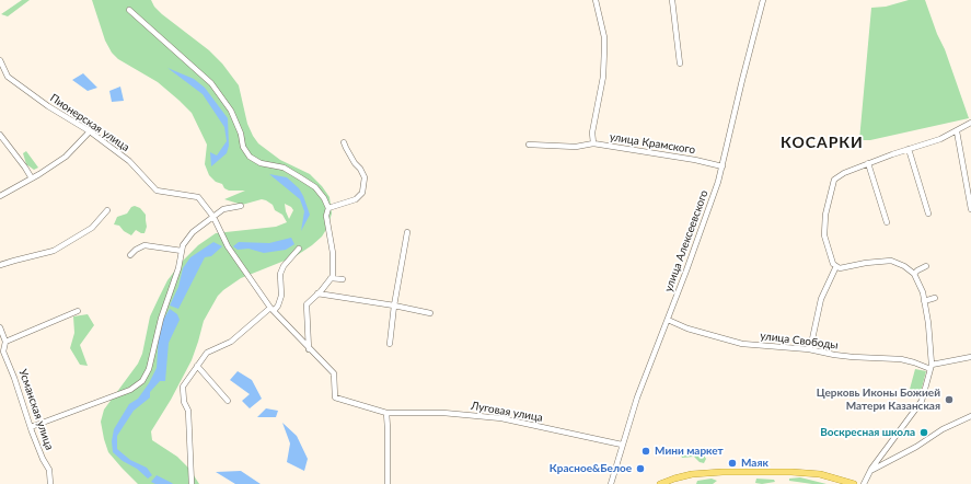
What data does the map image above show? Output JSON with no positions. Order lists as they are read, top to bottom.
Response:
{
  "streets": {
    "street": [
      "Пионерская улица",
      "улица Крамского",
      "улица Алексеевского",
      "улица Свободы",
      "Усманская улица",
      "Луговая улица"
    ]
  },
  "crossings": [
    ["Пионерская улица", "Луговая улица"],
    ["улица Крамского", "улица Алексеевского"],
    ["улица Алексеевского", "улица Свободы"],
    ["улица Алексеевского", "Луговая улица"]
  ],
  "districts": ["КОСАРКИ"],
  "places": [
    "Церковь Иконы Божией Матери Казанская",
    "Воскресная школа",
    "Мини маркет",
    "Маяк",
    "Красное&Белое"
  ]
}
